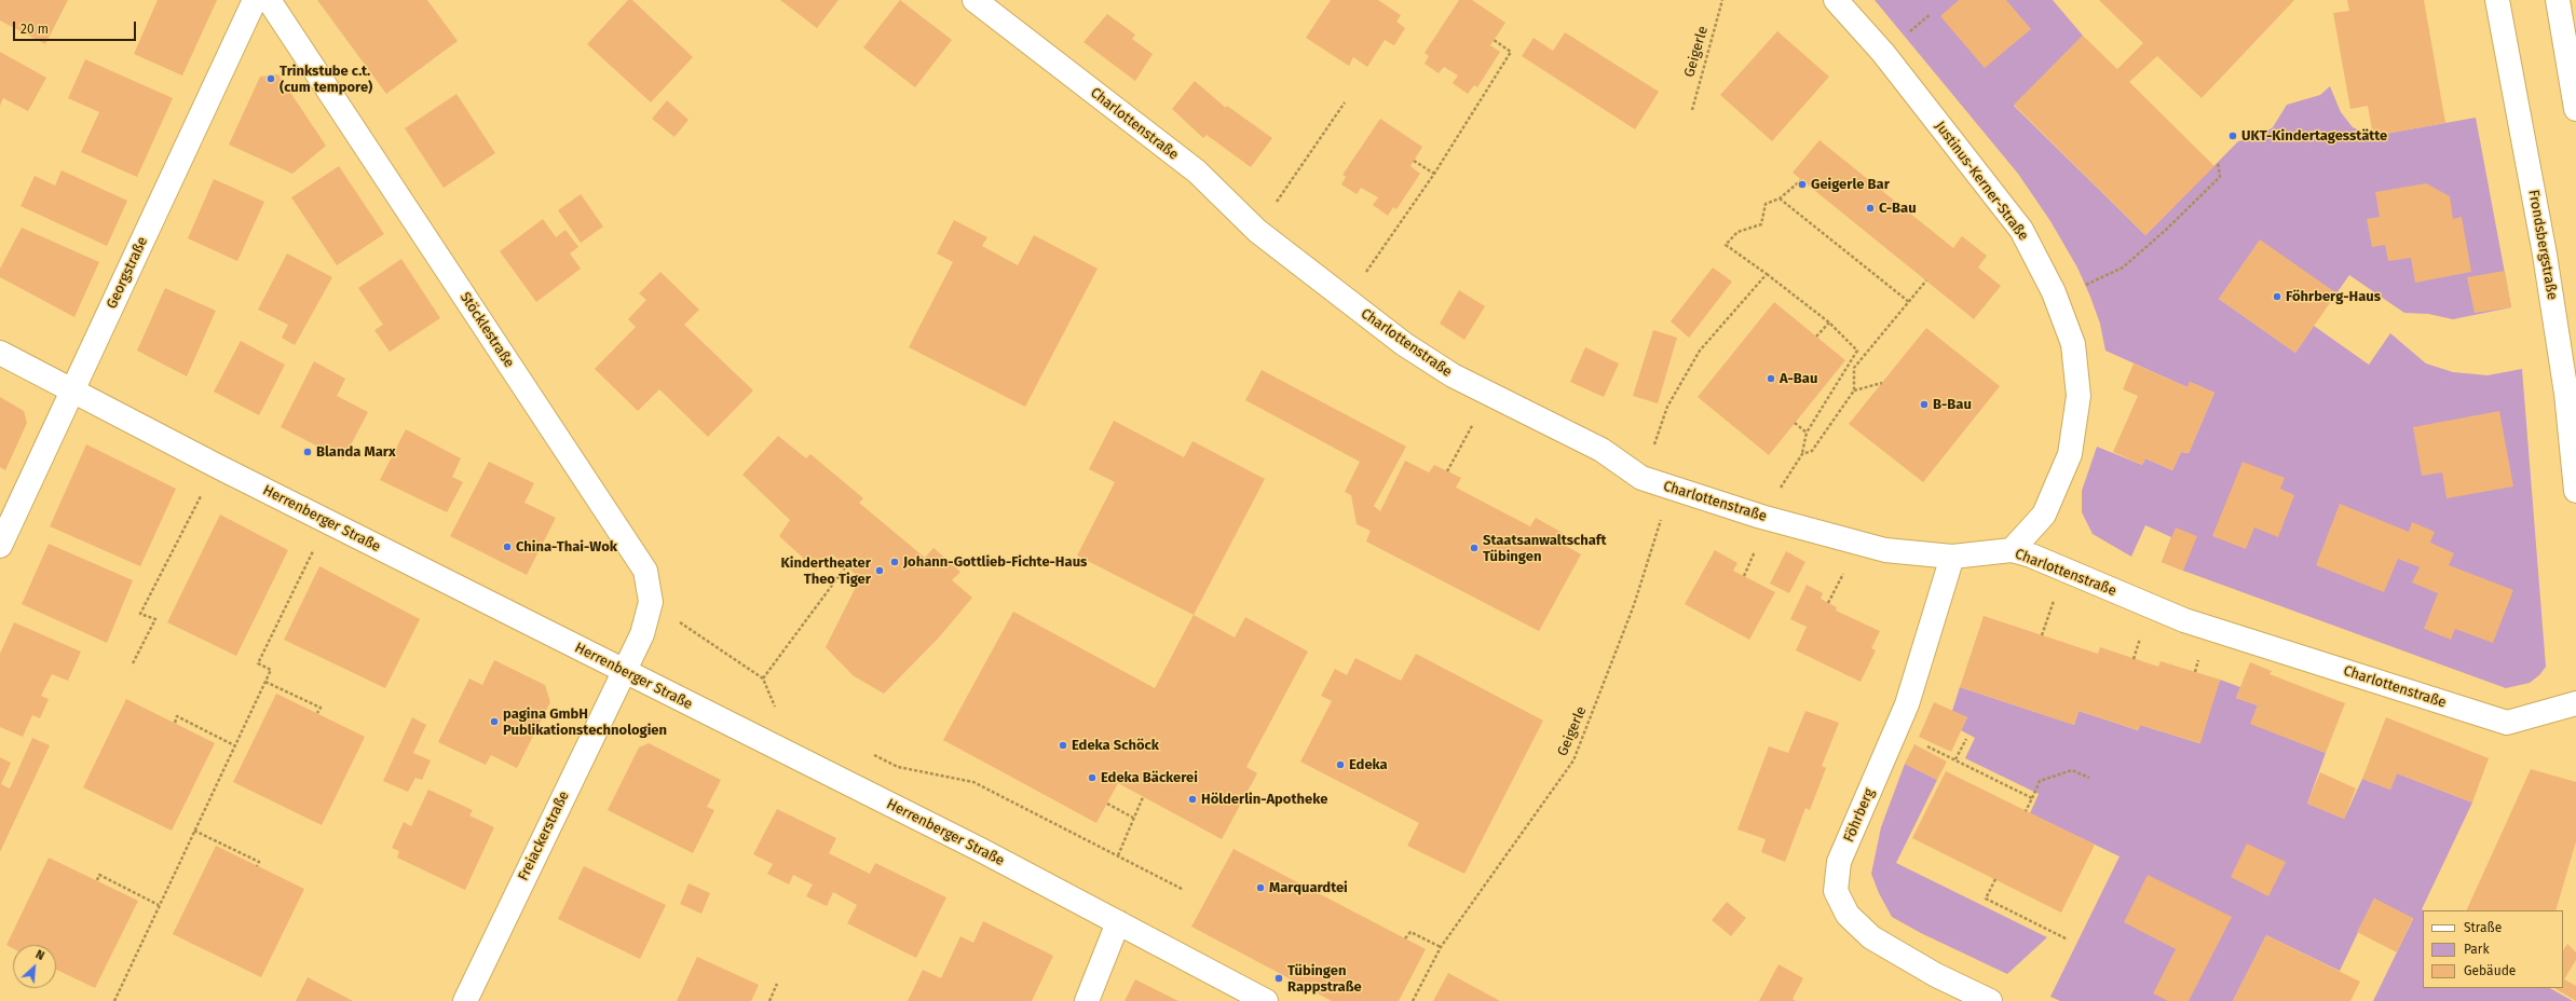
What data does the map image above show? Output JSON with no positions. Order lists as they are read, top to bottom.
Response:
{
  "streets": {
    "street": [
      "Charlottenstraße",
      "Justinus-Kerner-Straße",
      "Frondsbergstraße",
      "Georgstraße",
      "Stöcklestraße",
      "Herrenberger Straße",
      "Föhrberg",
      "Freiackerstraße"
    ],
    "path": ["Geigerle"]
  },
  "crossings": [
    ["Geigerle", "Charlottenstraße"],
    ["Charlottenstraße", "Justinus-Kerner-Straße"],
    ["Charlottenstraße", "Föhrberg"],
    ["Georgstraße", "Herrenberger Straße"],
    ["Stöcklestraße", "Herrenberger Straße"],
    ["Stöcklestraße", "Freiackerstraße"],
    ["Herrenberger Straße", "Freiackerstraße"]
  ],
  "places": [
    "Trinkstube c.t. (cum tempore)",
    "UKT-Kindertagesstätte",
    "Geigerle Bar",
    "C-Bau",
    "Föhrberg-Haus",
    "A-Bau",
    "B-Bau",
    "Blanda Marx",
    "China-Thai-Wok",
    "Staatsanwaltschaft Tübingen",
    "Johann-Gottlieb-Fichte-Haus",
    "Kindertheater Theo Tiger",
    "pagina GmbH Publikationstechnologien",
    "Edeka Schöck",
    "Edeka",
    "Edeka Bäckerei",
    "Hölderlin-Apotheke",
    "Marquardtei",
    "Tübingen Rappstraße"
  ],
  "legend": ["Straße", "Park", "Gebäude"],
  "scale_bar": "20 m",
  "north": "top right"
}
